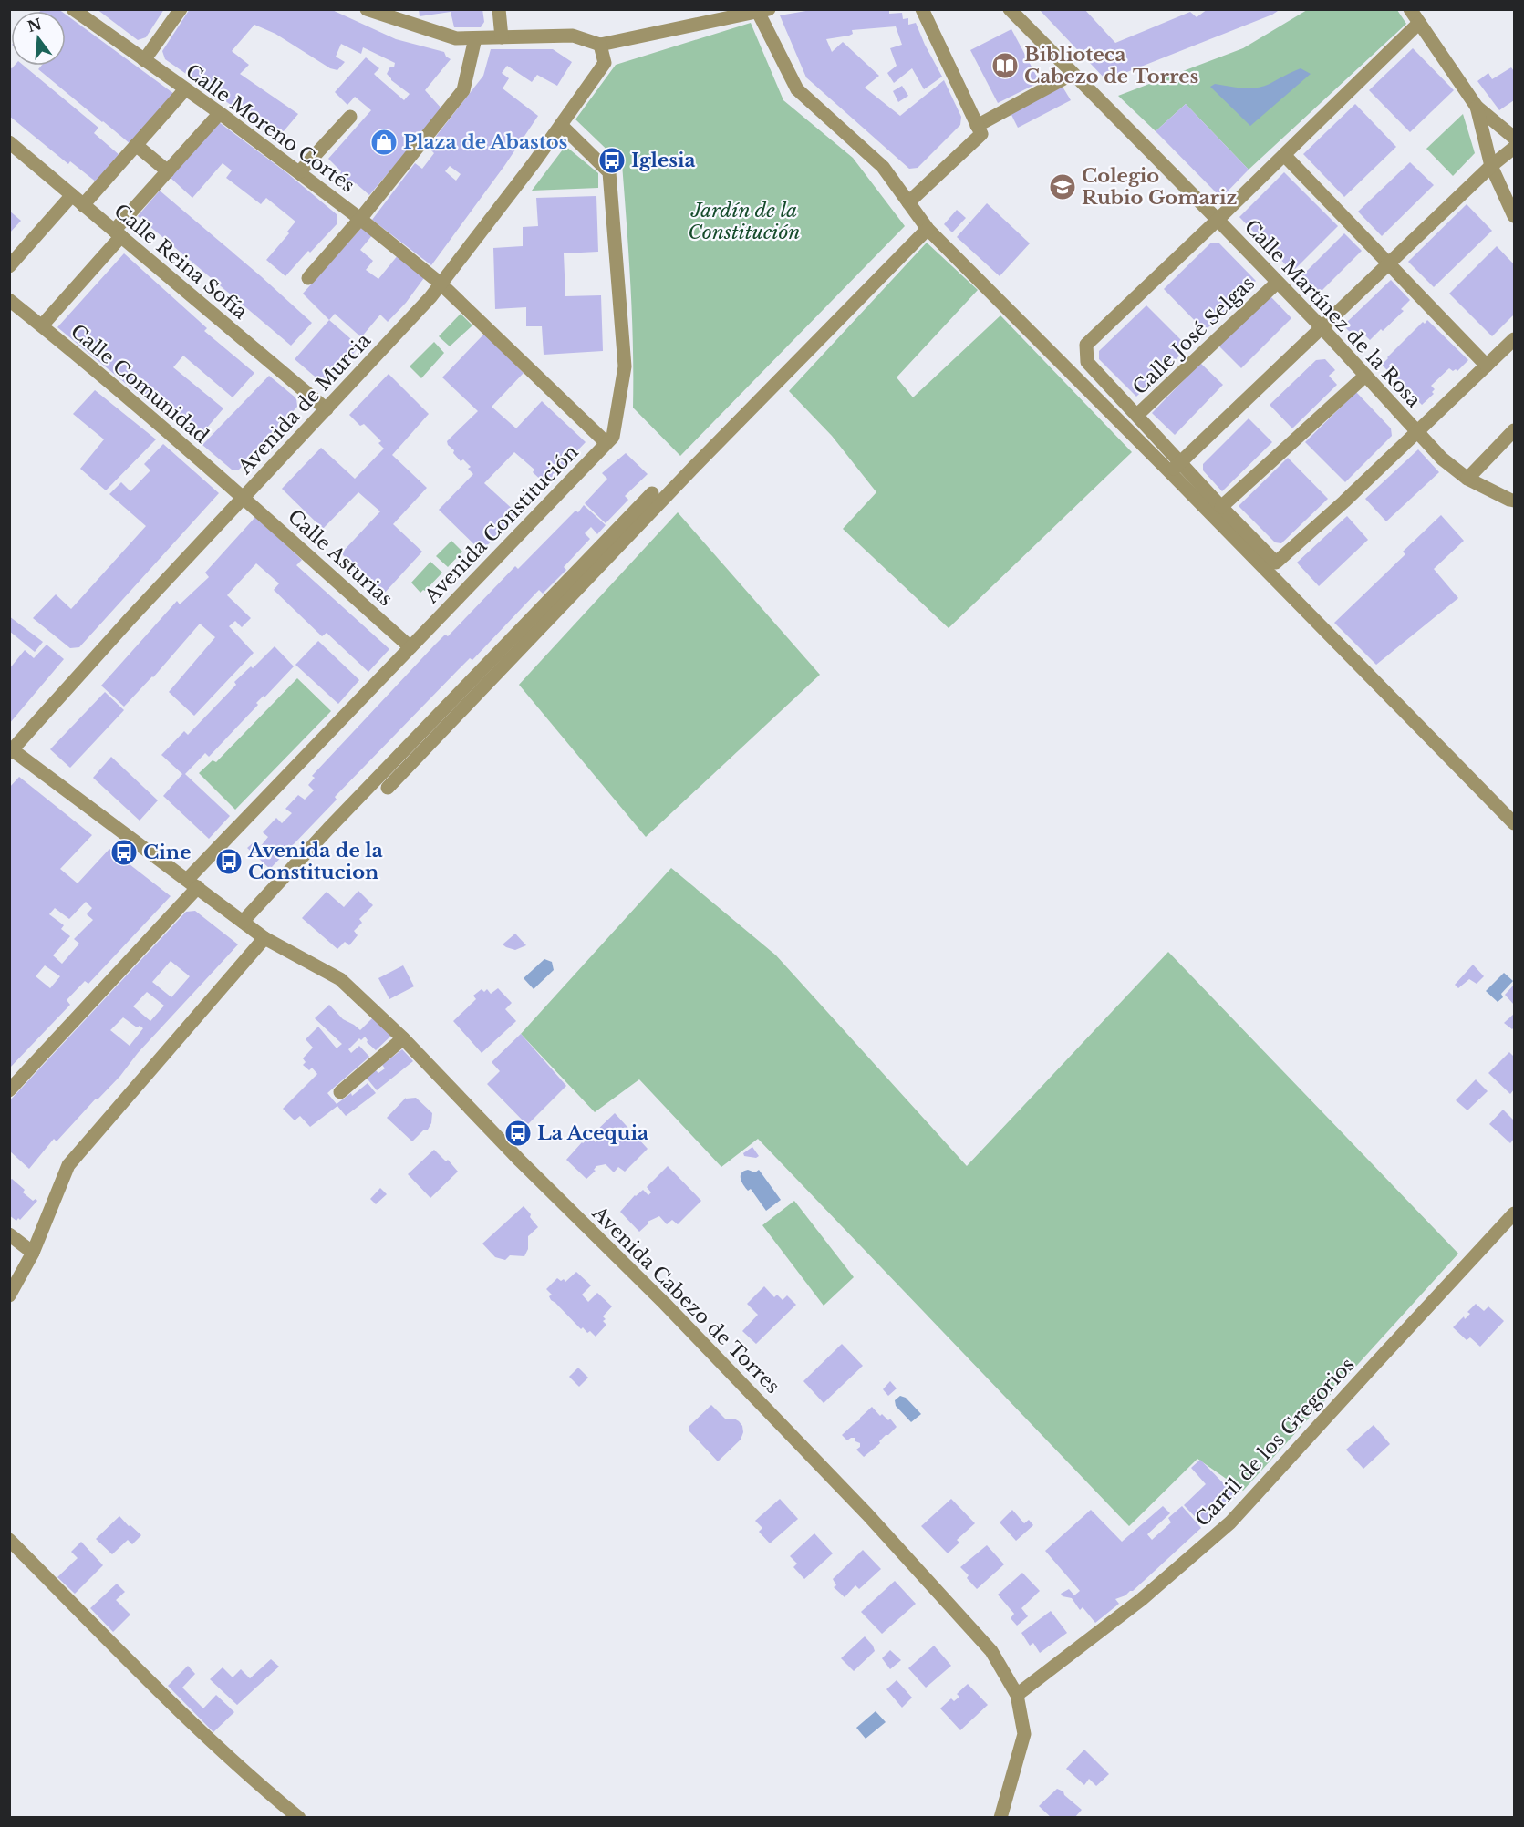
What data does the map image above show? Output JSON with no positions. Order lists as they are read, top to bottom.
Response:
{
  "streets": {
    "street": [
      "Calle Moreno Cortés",
      "Calle Reina Sofía",
      "Calle Martínez de la Rosa",
      "Calle José Selgas",
      "Calle Comunidad",
      "Avenida de Murcia",
      "Avenida Constitución",
      "Calle Asturias",
      "Avenida Cabezo de Torres",
      "Carril de los Gregorios"
    ]
  },
  "crossings": [
    ["Calle Moreno Cortés", "Avenida de Murcia"],
    ["Calle Moreno Cortés", "Avenida Constitución"],
    ["Calle Reina Sofía", "Avenida de Murcia"],
    ["Calle Martínez de la Rosa", "Calle José Selgas"],
    ["Calle Comunidad", "Avenida de Murcia"],
    ["Calle Comunidad", "Calle Asturias"],
    ["Avenida de Murcia", "Avenida Constitución"],
    ["Avenida de Murcia", "Calle Asturias"],
    ["Avenida de Murcia", "Avenida Cabezo de Torres"],
    ["Avenida Constitución", "Calle Asturias"],
    ["Avenida Constitución", "Avenida Cabezo de Torres"],
    ["Avenida Cabezo de Torres", "Carril de los Gregorios"]
  ],
  "parks": ["Jardín de la Constitución"],
  "places": {
    "library": ["Biblioteca Cabezo de Torres"],
    "shop": ["Plaza de Abastos"],
    "bus stop": [
      "Iglesia",
      "Cine",
      "Avenida de la Constitucion",
      "La Acequia"
    ],
    "school or university": ["Colegio Rubio Gomariz"]
  },
  "north": "top"
}
